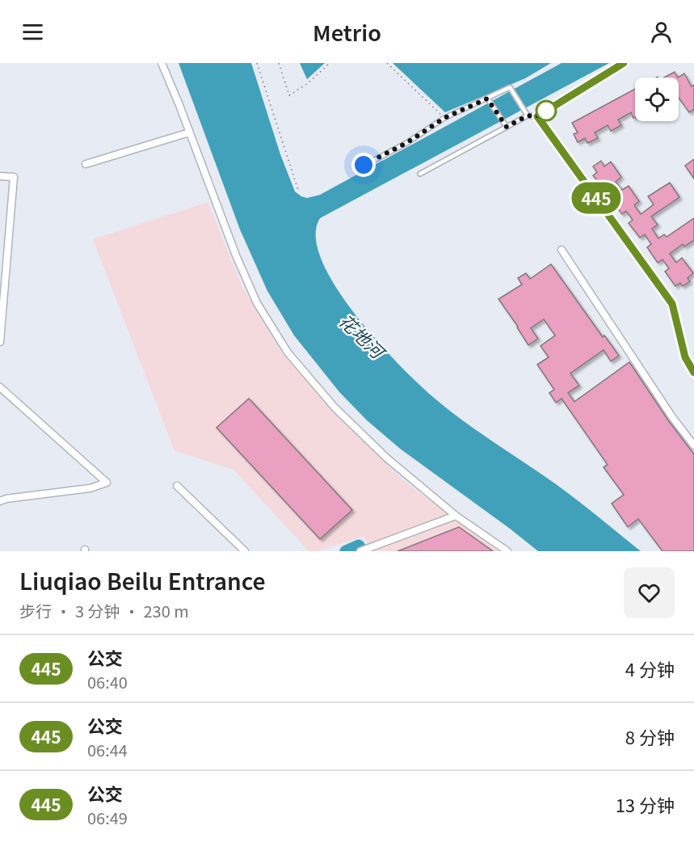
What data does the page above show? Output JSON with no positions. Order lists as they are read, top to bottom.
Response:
{
  "water": ["花地河"],
  "lines": ["bus line 445"],
  "page": {
    "header": "Metrio",
    "on_map": "445",
    "heading": ["Liuqiao Beilu Entrance", "步行 · 3 分钟 · 230 m"],
    "list": [
      {
        "mark": "445",
        "name": "公交",
        "note": "06:40",
        "value": "4 分钟"
      },
      {
        "mark": "445",
        "name": "公交",
        "note": "06:44",
        "value": "8 分钟"
      },
      {
        "mark": "445",
        "name": "公交",
        "note": "06:49",
        "value": "13 分钟"
      }
    ]
  }
}
